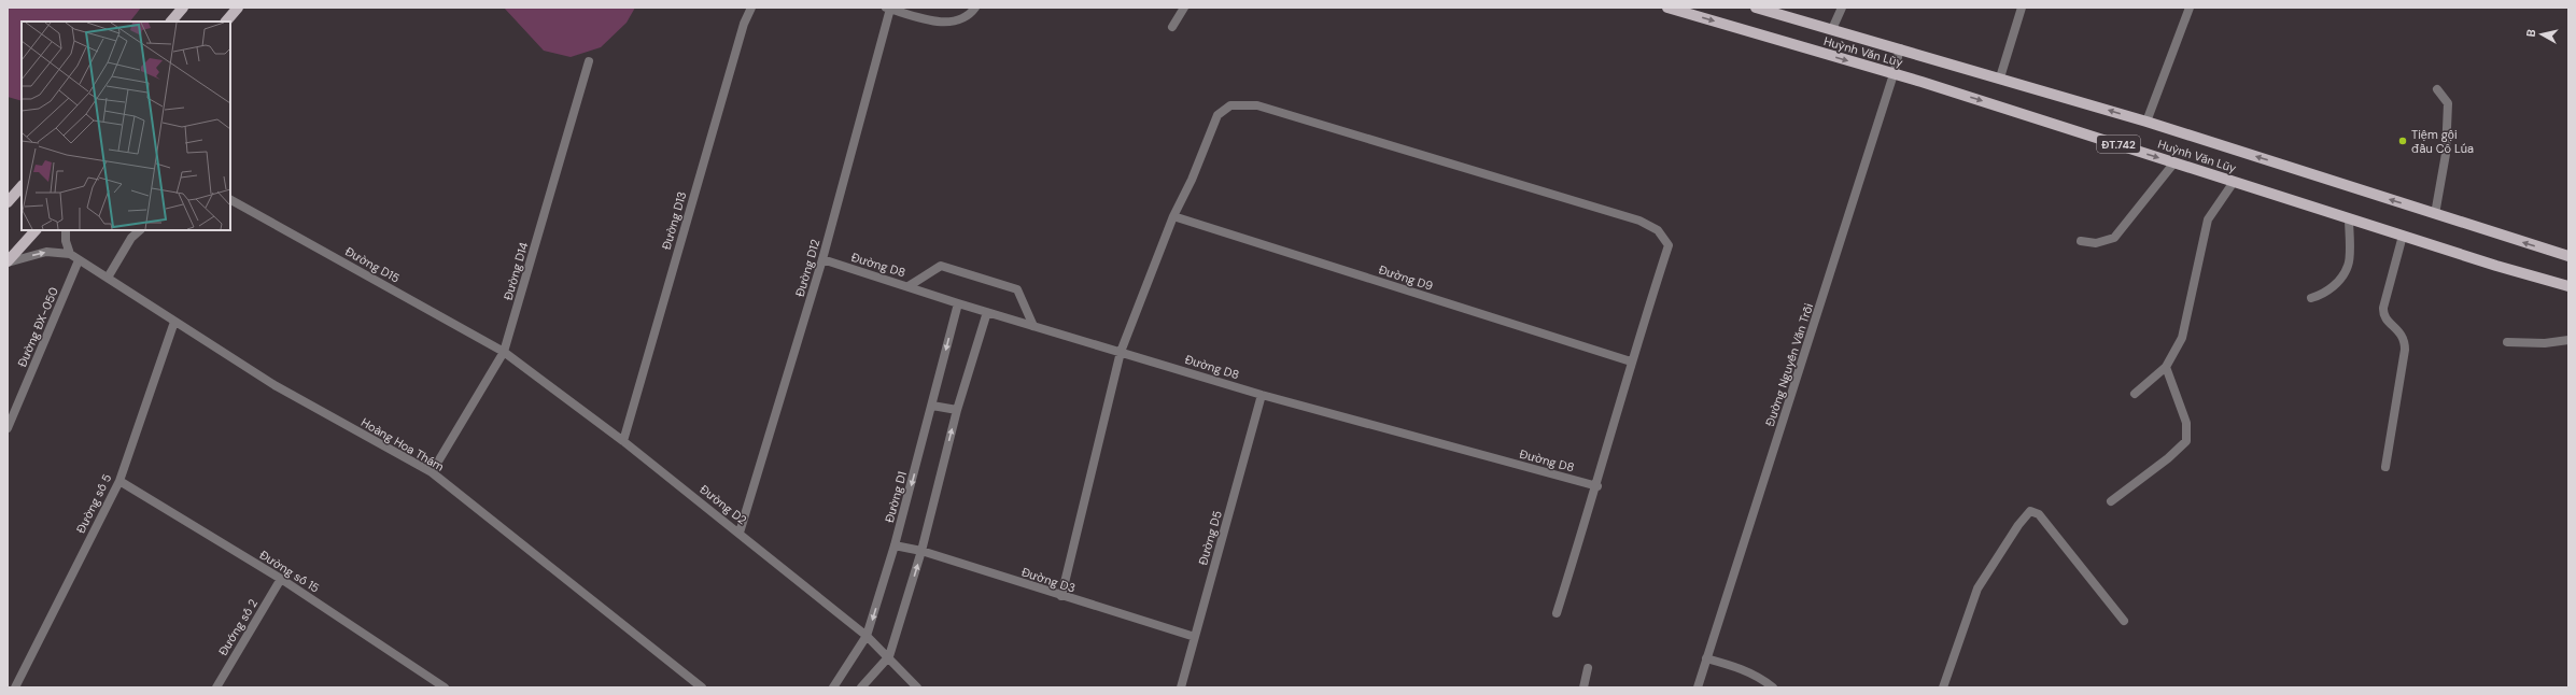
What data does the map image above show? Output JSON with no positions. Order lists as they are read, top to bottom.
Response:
{
  "streets": {
    "main road": ["Huỳnh Văn Lũy", "ĐT.742"],
    "street": [
      "Đường D13",
      "Đường D15",
      "Đường D8",
      "Đường D12",
      "Đường D14",
      "Đường D9",
      "Đường ĐX-050",
      "Đường Nguyễn Văn Trỗi",
      "Hoàng Hoa Thám",
      "Đường D1",
      "Đường số 5",
      "Đường D2",
      "Đường D5",
      "Đường số 15",
      "Đường D3",
      "Đướng số 2"
    ]
  },
  "crossings": [
    ["Huỳnh Văn Lũy", "Đường Nguyễn Văn Trỗi"],
    ["Đường D13", "Đường D2"],
    ["Đường D15", "Đường D14"],
    ["Đường D15", "Đường D2"],
    ["Đường D8", "Đường D12"],
    ["Đường D8", "Đường D1"],
    ["Đường D8", "Đường D5"],
    ["Đường D12", "Đường D2"],
    ["Đường D14", "Hoàng Hoa Thám"],
    ["Đường D14", "Đường D2"],
    ["Đường ĐX-050", "Hoàng Hoa Thám"],
    ["Hoàng Hoa Thám", "Đường số 5"],
    ["Đường D1", "Đường D2"],
    ["Đường D1", "Đường D3"],
    ["Đường số 5", "Đường số 15"],
    ["Đường D5", "Đường D3"],
    ["Đường số 15", "Đướng số 2"]
  ],
  "places": ["Tiệm gội đầu Cô Lúa"],
  "north": "left"
}
